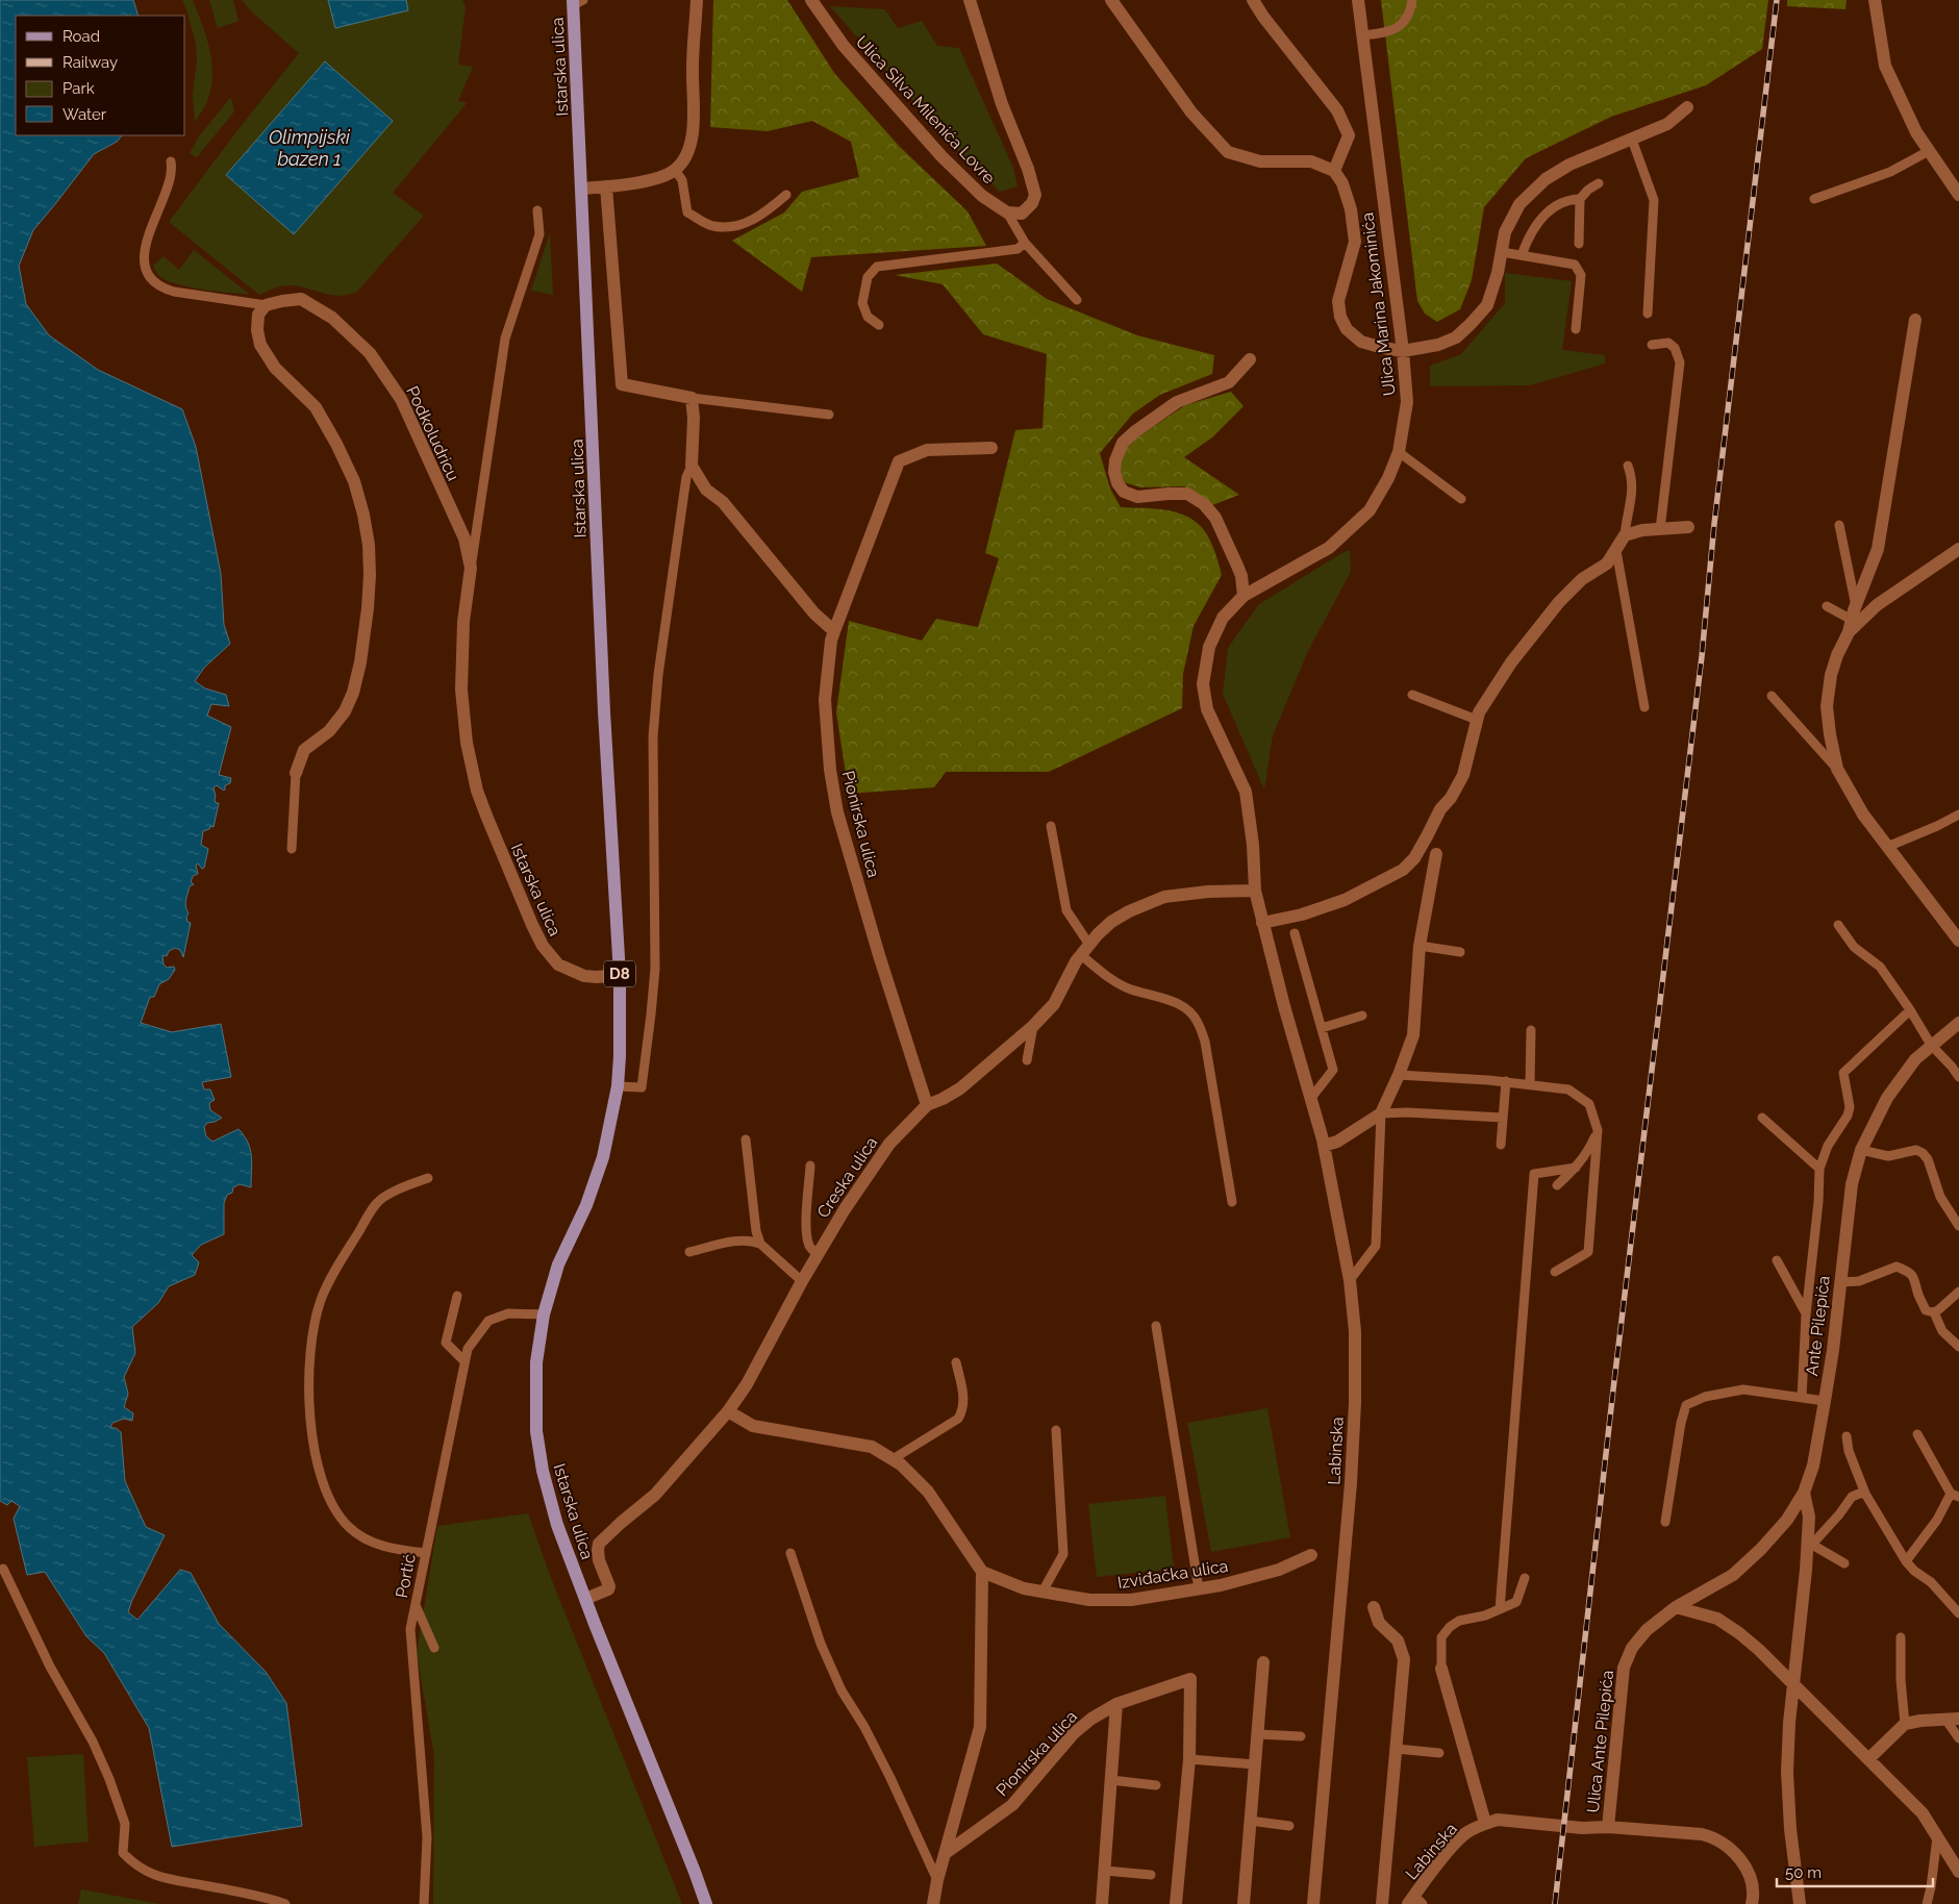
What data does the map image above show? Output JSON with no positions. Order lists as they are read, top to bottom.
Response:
{
  "streets": {
    "main road": ["Istarska ulica", "D8"],
    "street": [
      "Ulica Silva Milenića Lovre",
      "Ulica Marina Jakominića",
      "Podkoludricu",
      "Pionirska ulica",
      "Creska ulica",
      "Ante Pilepića",
      "Labinska",
      "Izviđačka ulica",
      "Ulica Ante Pilepića"
    ],
    "lane": ["Portić"]
  },
  "crossings": [
    ["Istarska ulica", "Podkoludricu"],
    ["Istarska ulica", "Creska ulica"],
    ["Istarska ulica", "Portić"],
    ["Ulica Marina Jakominića", "Creska ulica"],
    ["Ulica Marina Jakominića", "Labinska"],
    ["Pionirska ulica", "Creska ulica"],
    ["Ante Pilepića", "Ulica Ante Pilepića"],
    ["Labinska", "Ulica Ante Pilepića"]
  ],
  "water": ["Olimpijski bazen 1"],
  "legend": [
    "Road",
    "Railway",
    "Park",
    "Water"
  ],
  "scale_bar": "50 m"
}
